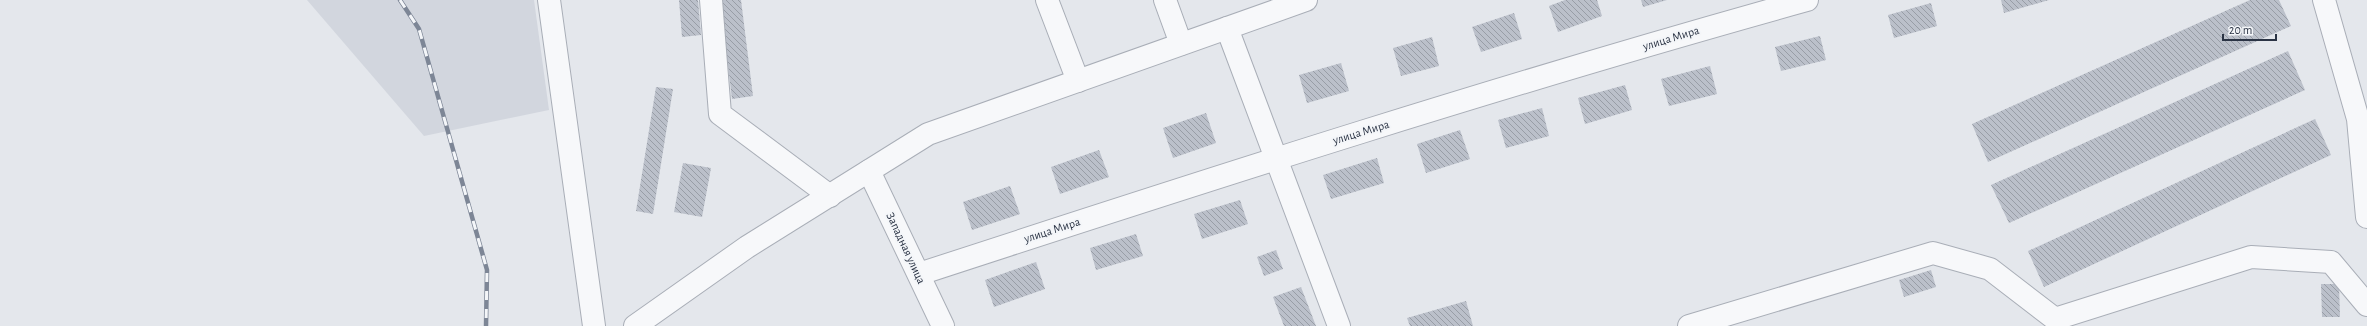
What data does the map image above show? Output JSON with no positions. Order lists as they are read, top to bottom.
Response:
{
  "streets": {
    "street": ["улица Мира", "Западная улица"]
  },
  "crossings": [
    ["улица Мира", "Западная улица"]
  ],
  "scale_bar": "20 m"
}
